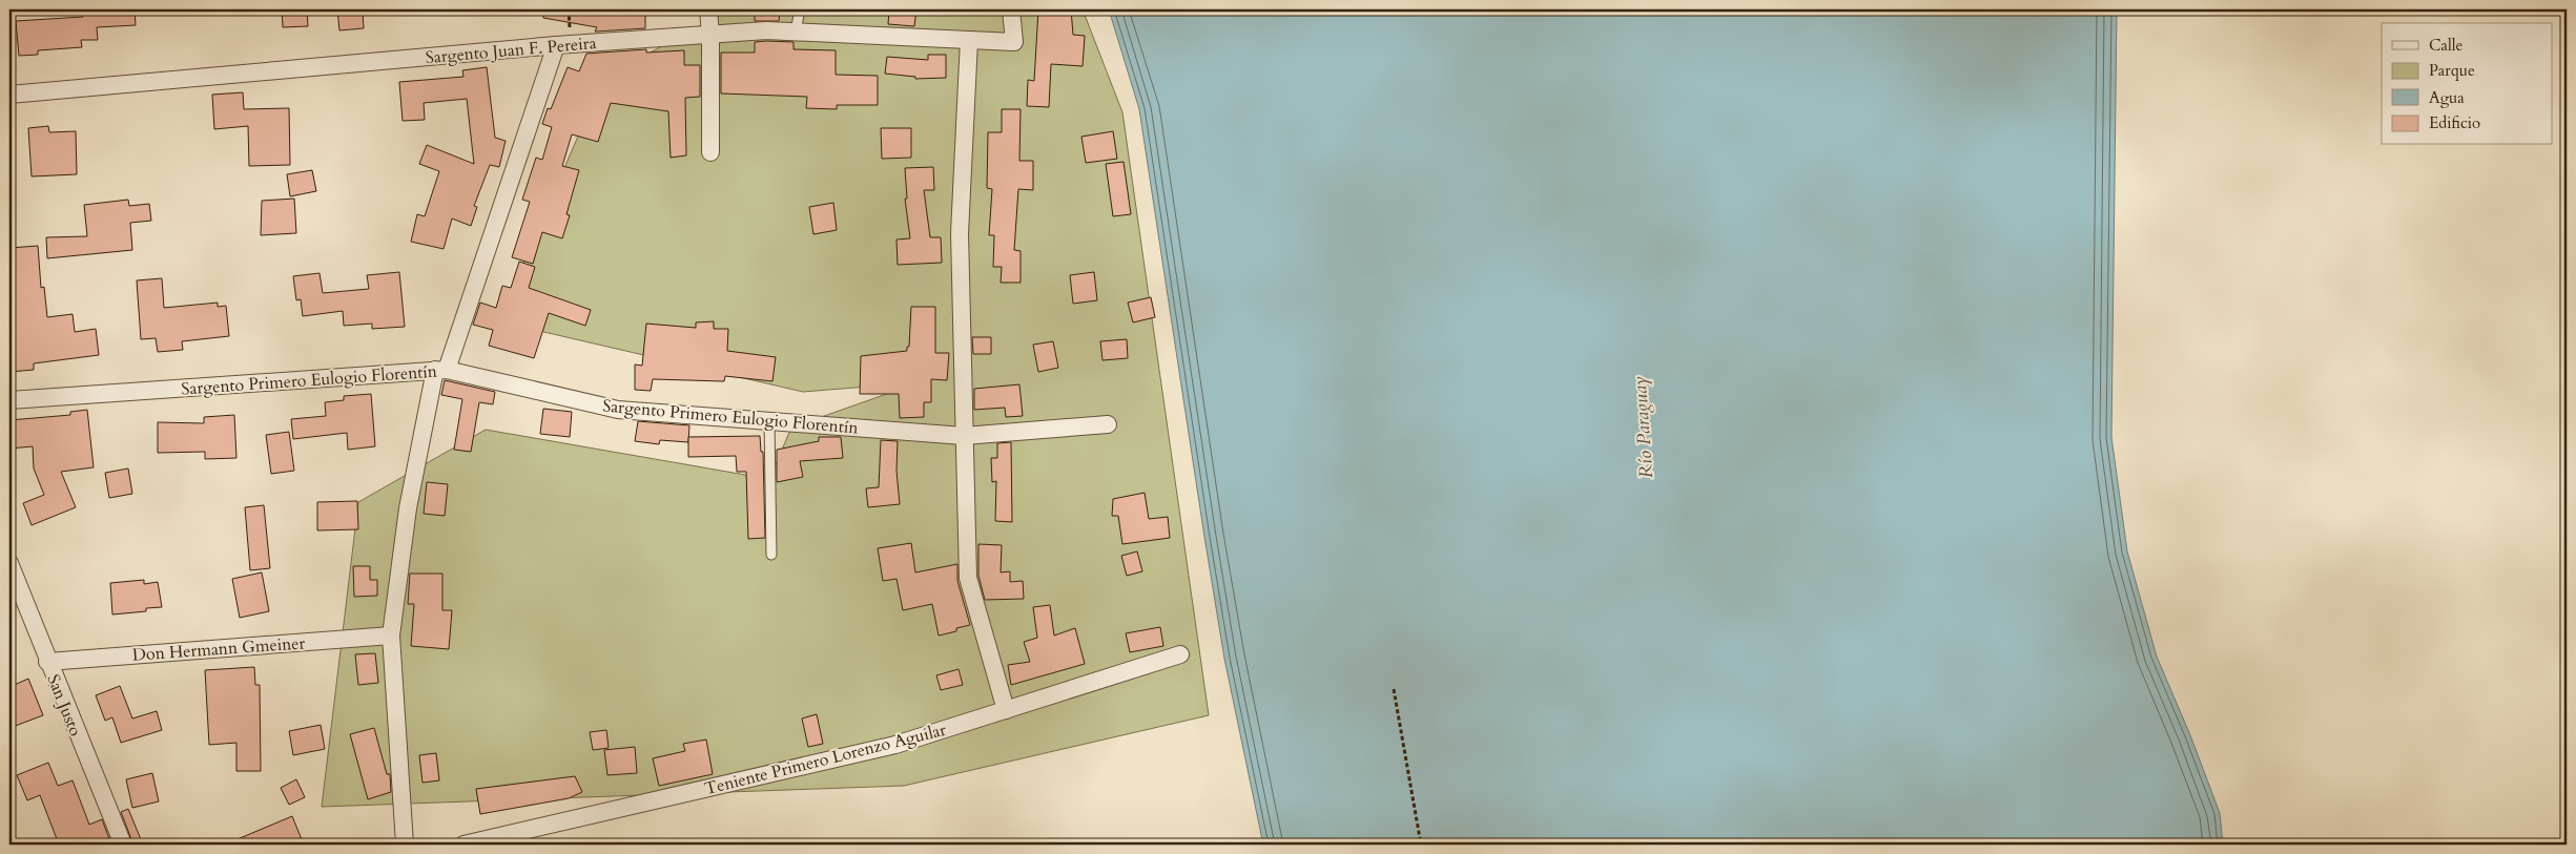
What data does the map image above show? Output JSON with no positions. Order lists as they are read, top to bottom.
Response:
{
  "streets": {
    "street": [
      "Sargento Juan F. Pereira",
      "Sargento Primero Eulogio Florentín",
      "Don Hermann Gmeiner",
      "San Justo",
      "Teniente Primero Lorenzo Aguilar"
    ]
  },
  "crossings": [
    ["Don Hermann Gmeiner", "San Justo"]
  ],
  "water": ["Río Paraguay"],
  "legend": [
    "Calle",
    "Parque",
    "Agua",
    "Edificio"
  ]
}
